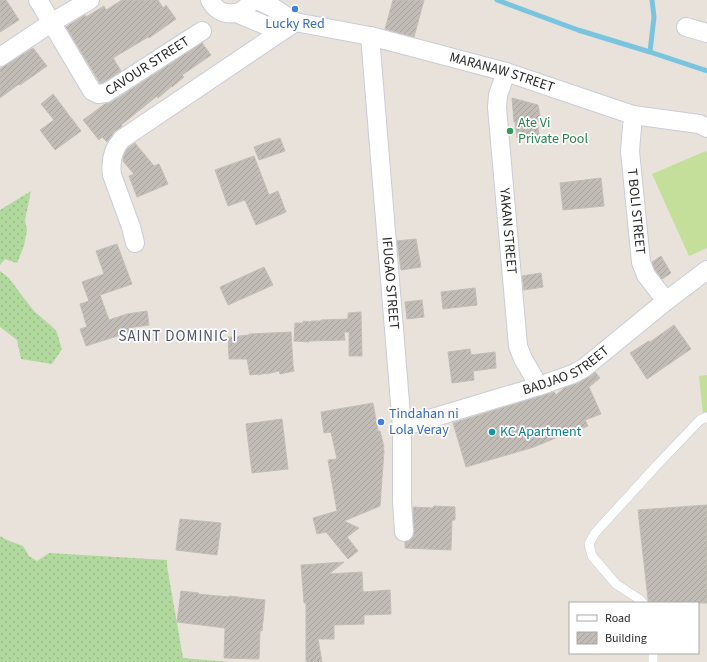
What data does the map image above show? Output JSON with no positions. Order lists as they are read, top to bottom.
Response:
{
  "streets": {
    "street": [
      "CAVOUR STREET",
      "MARANAW STREET",
      "T BOLI STREET",
      "YAKAN STREET",
      "IFUGAO STREET",
      "BADJAO STREET"
    ]
  },
  "crossings": [
    ["MARANAW STREET", "T BOLI STREET"],
    ["MARANAW STREET", "YAKAN STREET"],
    ["MARANAW STREET", "IFUGAO STREET"],
    ["T BOLI STREET", "BADJAO STREET"],
    ["YAKAN STREET", "BADJAO STREET"],
    ["IFUGAO STREET", "BADJAO STREET"]
  ],
  "districts": ["SAINT DOMINIC I"],
  "places": [
    "Lucky Red",
    "Ate Vi Private Pool",
    "Tindahan ni Lola Veray",
    "KC Apartment"
  ],
  "legend": ["Road", "Building"]
}
